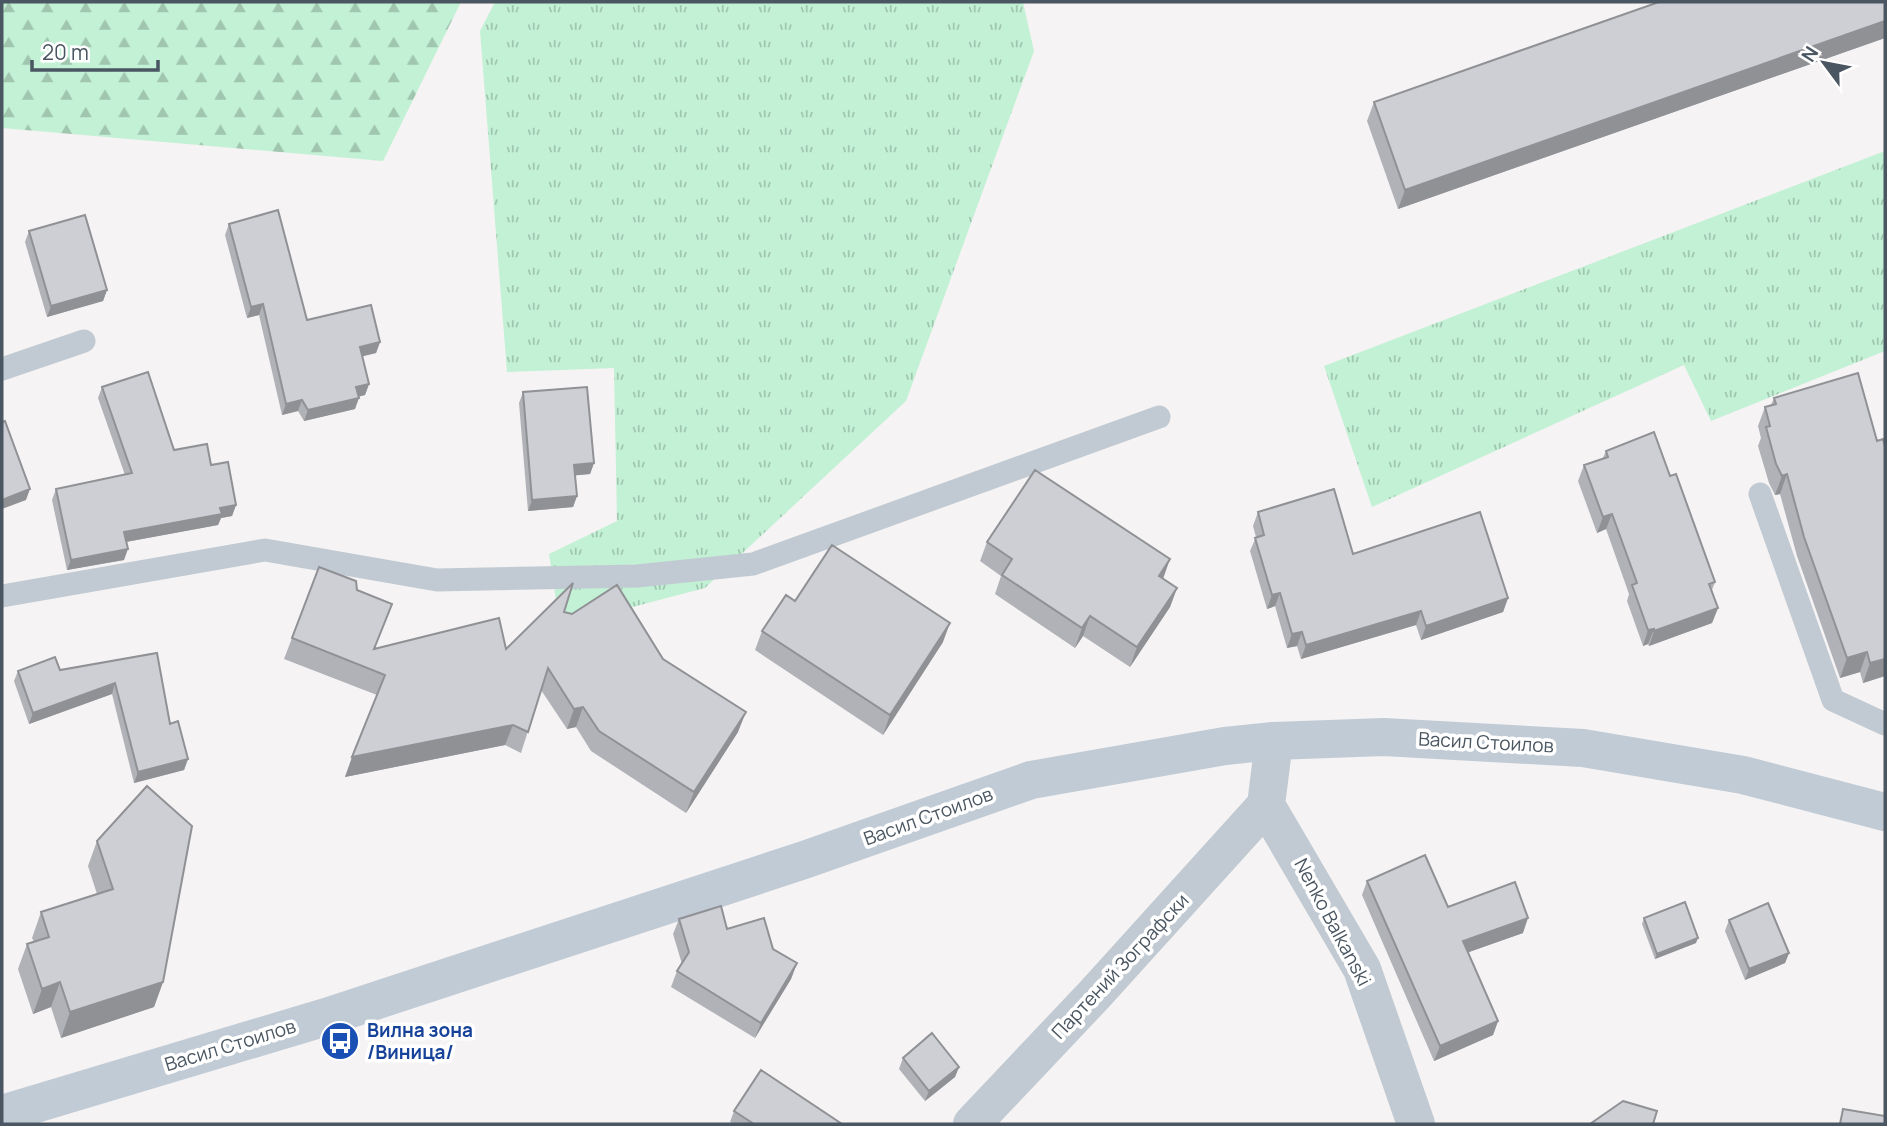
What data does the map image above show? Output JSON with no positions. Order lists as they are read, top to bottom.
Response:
{
  "streets": {
    "street": ["Васил Стоилов", "Nenko Balkanski", "Партений Зографски"]
  },
  "crossings": [
    ["Nenko Balkanski", "Партений Зографски"]
  ],
  "places": {
    "bus stop": ["Вилна зона /Виница/"]
  },
  "scale_bar": "20 m",
  "north": "top left"
}
